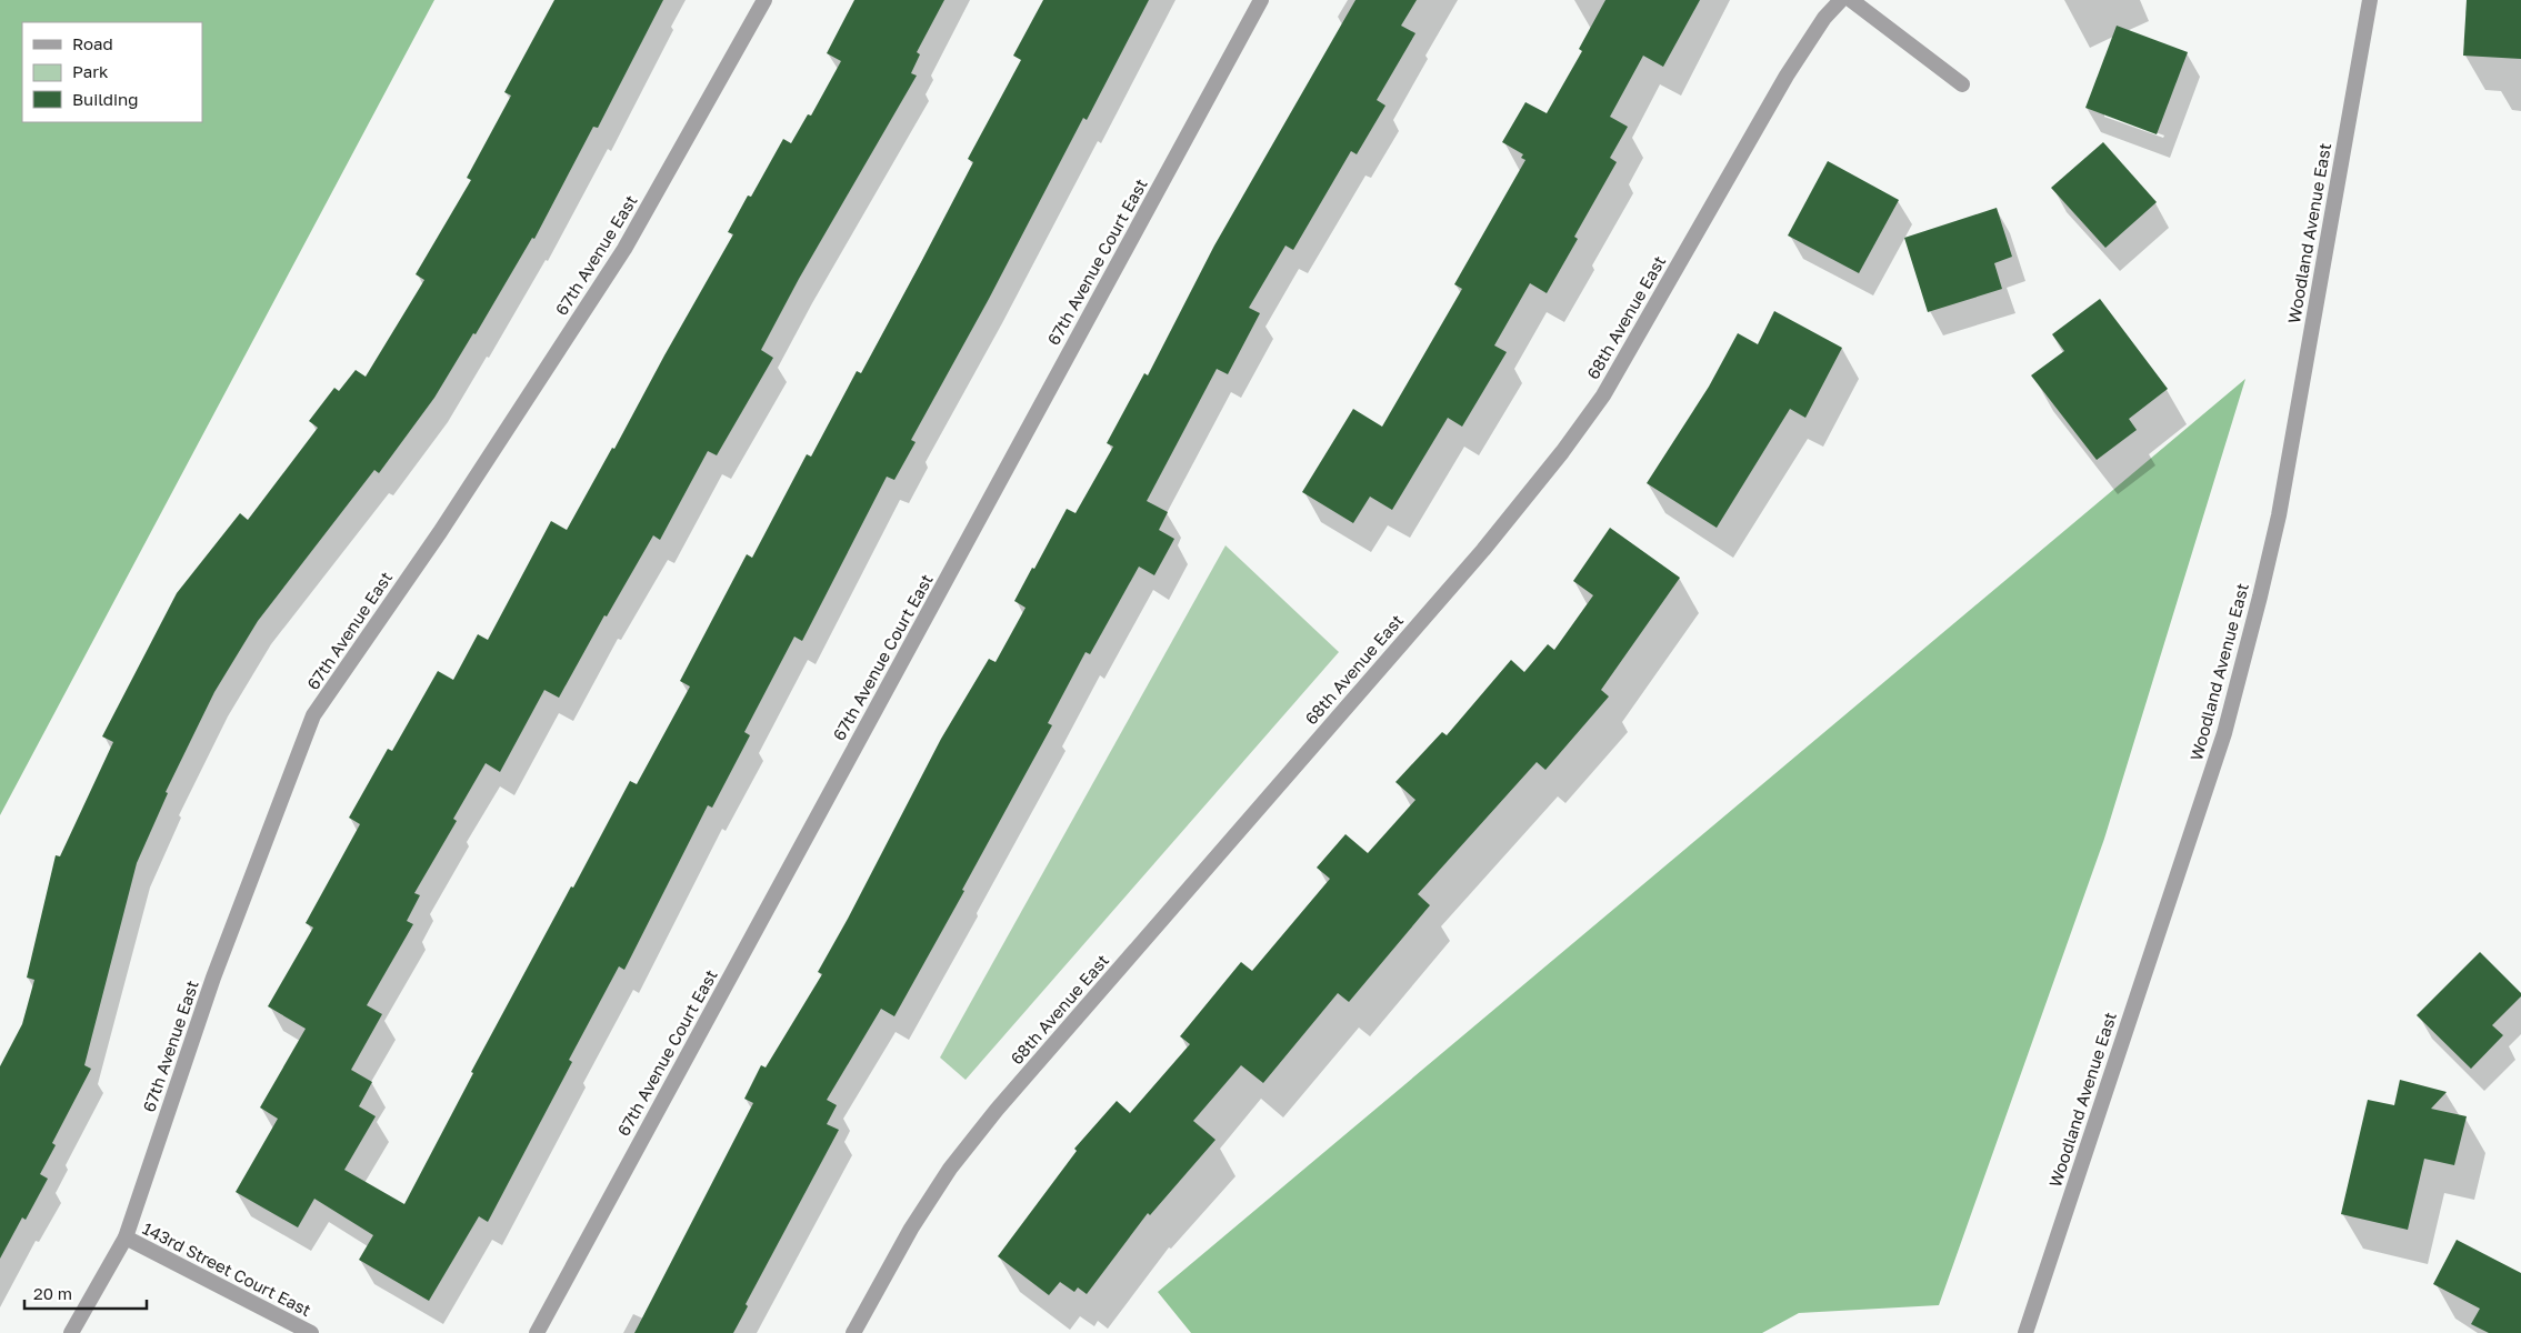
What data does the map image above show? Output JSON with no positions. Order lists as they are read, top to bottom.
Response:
{
  "streets": {
    "street": [
      "Woodland Avenue East",
      "67th Avenue East",
      "67th Avenue Court East",
      "68th Avenue East",
      "143rd Street Court East"
    ]
  },
  "crossings": [
    ["67th Avenue East", "143rd Street Court East"]
  ],
  "legend": ["Road", "Park", "Building"],
  "scale_bar": "20 m"
}
